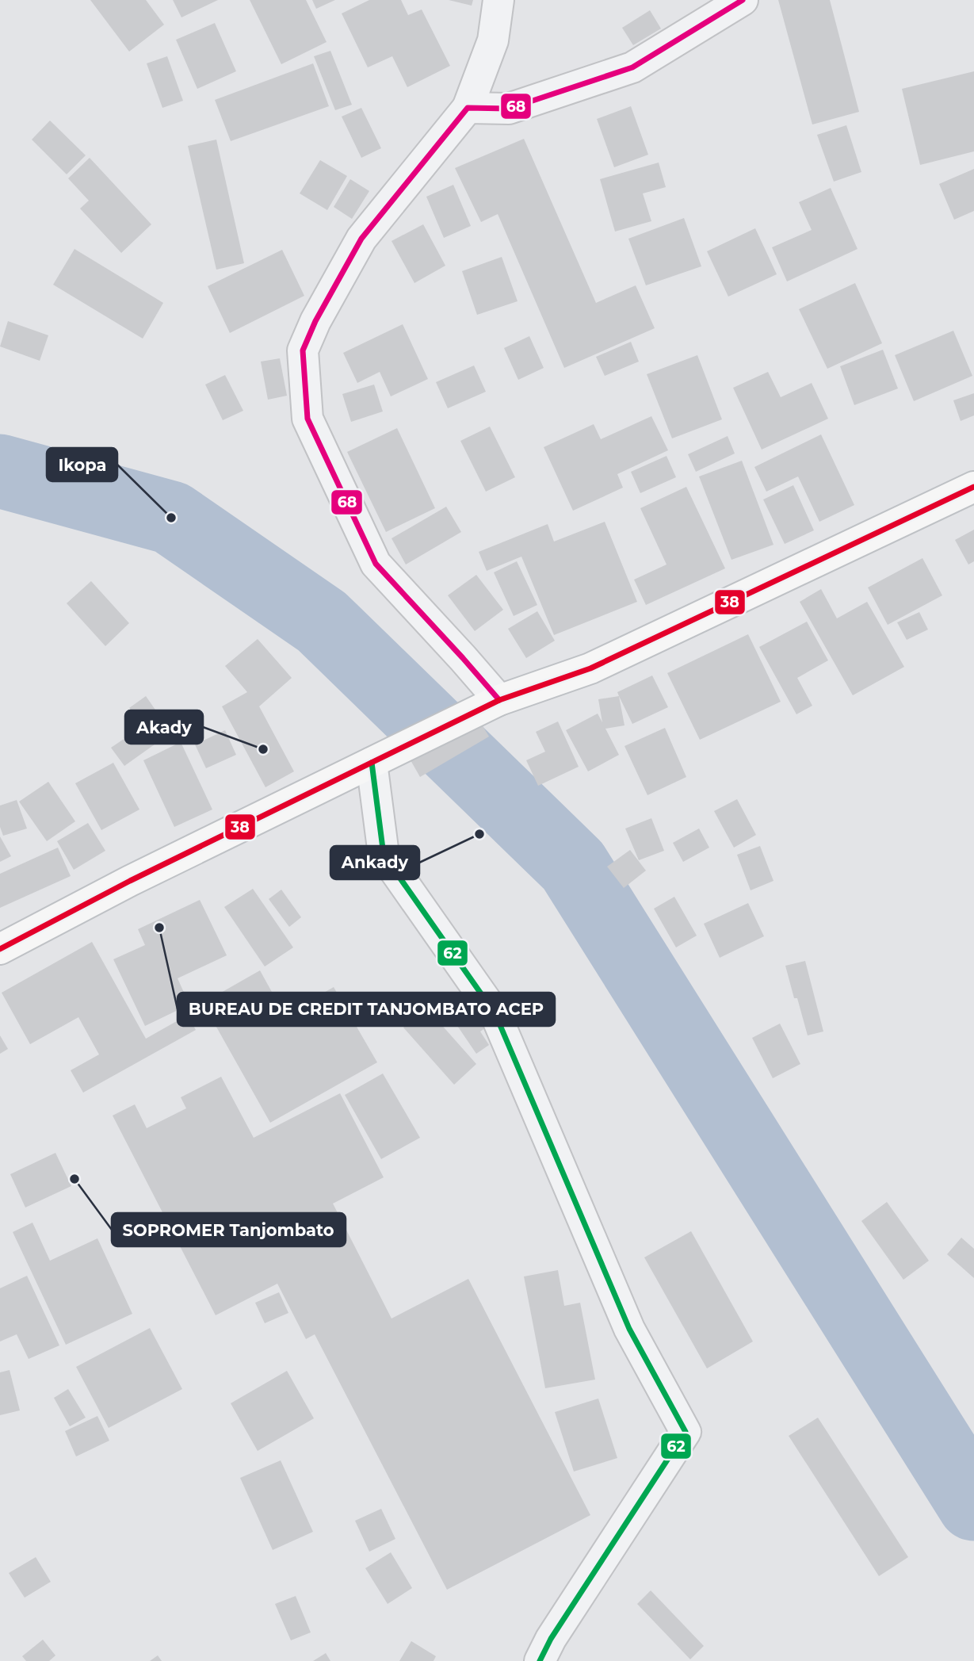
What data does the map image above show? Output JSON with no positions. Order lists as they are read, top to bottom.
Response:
{
  "places": [
    "Ikopa",
    "Akady",
    "Ankady",
    "BUREAU DE CREDIT TANJOMBATO ACEP",
    "SOPROMER Tanjombato"
  ],
  "lines": ["transit line 68", "transit line 38", "transit line 62"]
}
